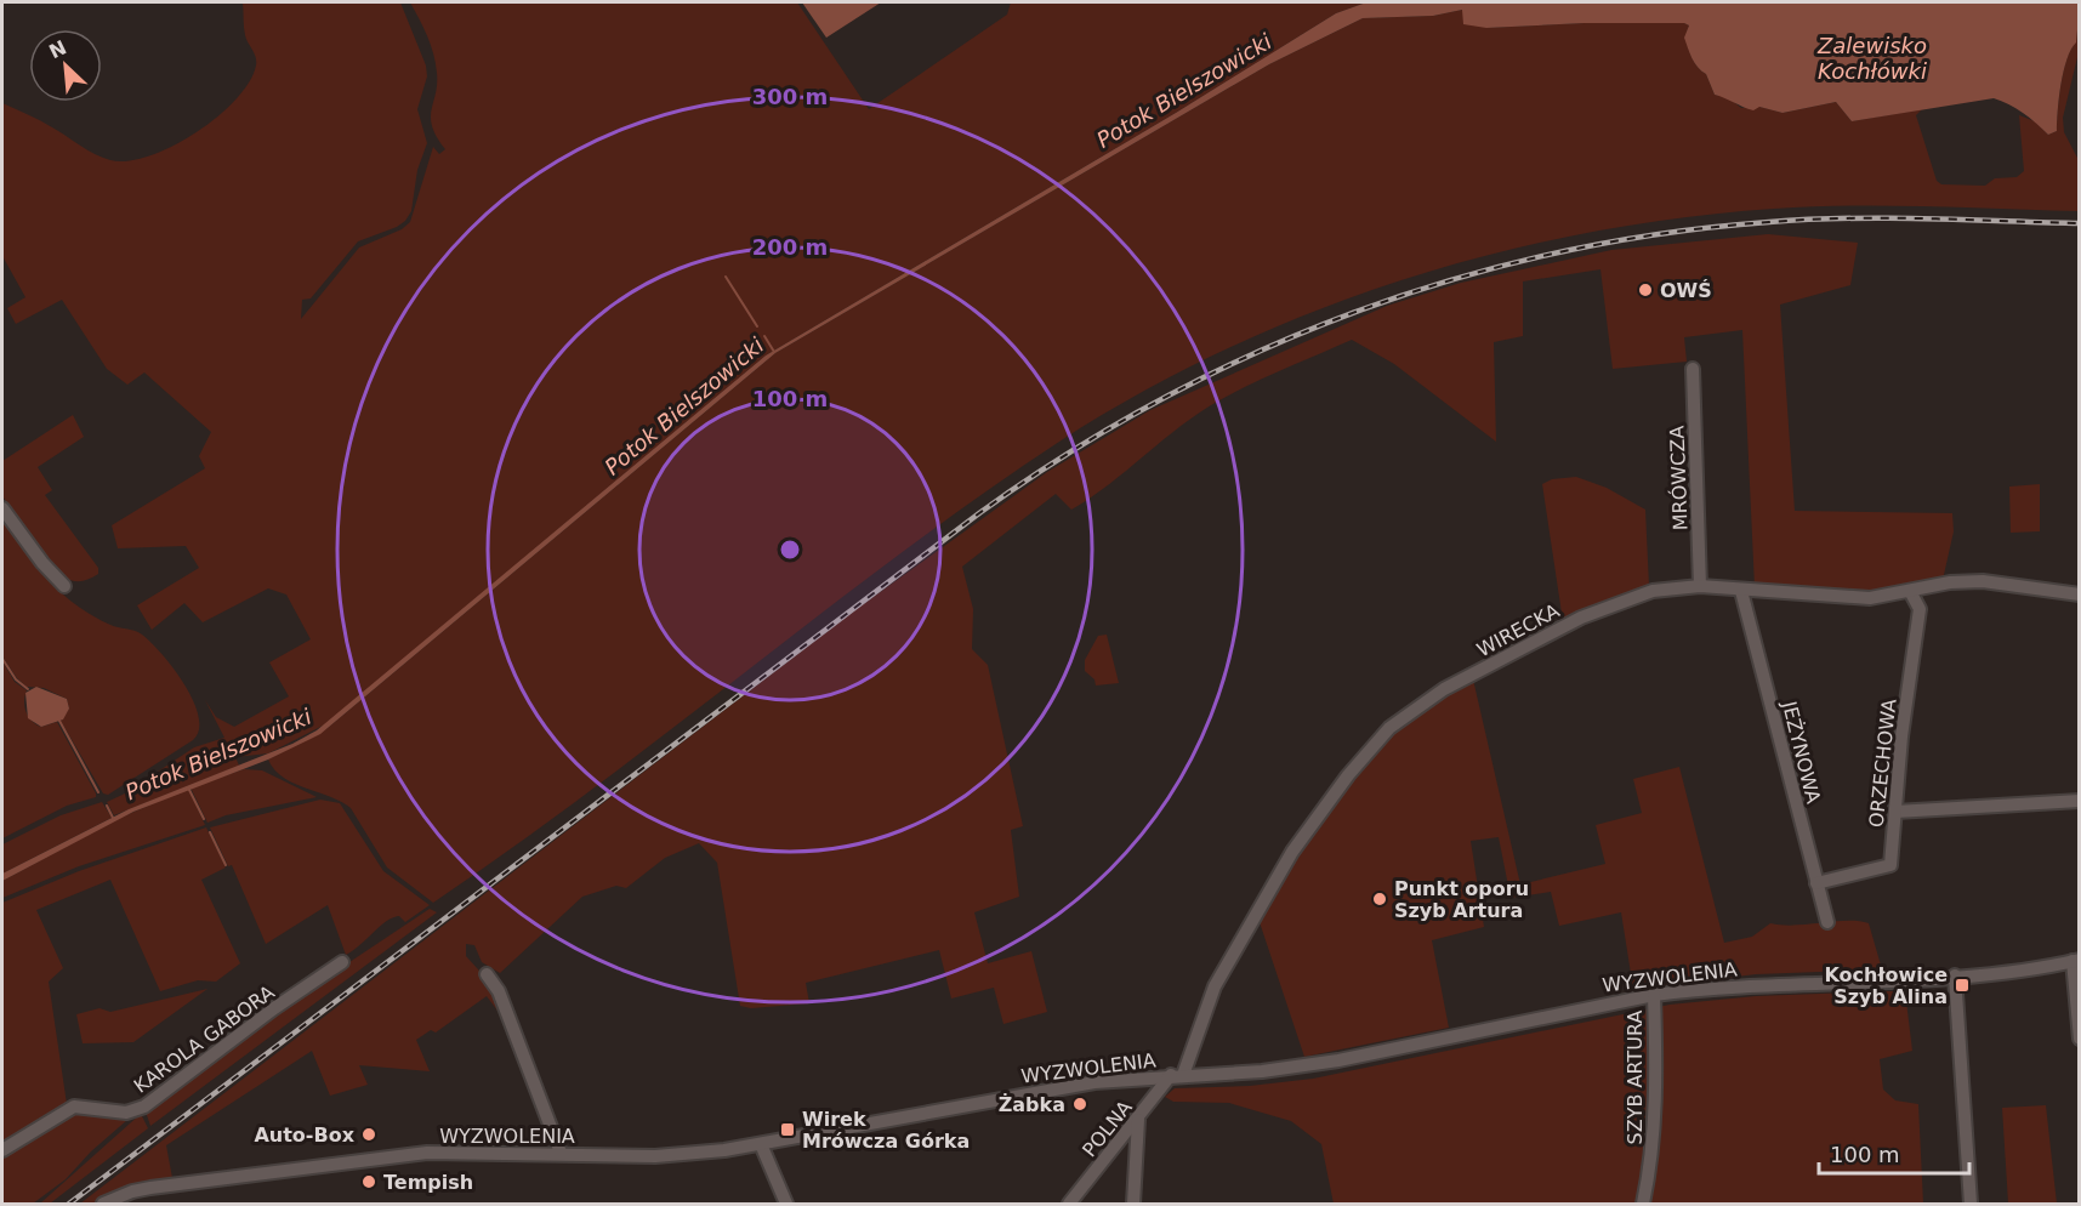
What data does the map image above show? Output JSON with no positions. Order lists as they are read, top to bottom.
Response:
{
  "streets": {
    "street": [
      "MRÓWCZA",
      "WIRECKA",
      "JEŻYNOWA",
      "ORZECHOWA",
      "WYZWOLENIA",
      "KAROLA GABORA",
      "SZYB ARTURA",
      "POLNA"
    ]
  },
  "crossings": [
    ["MRÓWCZA", "WIRECKA"],
    ["WIRECKA", "JEŻYNOWA"],
    ["WIRECKA", "ORZECHOWA"],
    ["WIRECKA", "WYZWOLENIA"],
    ["WIRECKA", "POLNA"],
    ["JEŻYNOWA", "ORZECHOWA"],
    ["WYZWOLENIA", "SZYB ARTURA"],
    ["WYZWOLENIA", "POLNA"]
  ],
  "water": ["Zalewisko Kochłówki", "Potok Bielszowicki"],
  "places": {
    "other": [
      "OWŚ",
      "Punkt oporu Szyb Artura",
      "Żabka",
      "Auto-Box",
      "Tempish"
    ],
    "transit": ["Kochłowice Szyb Alina", "Wirek Mrówcza Górka"]
  },
  "scale_bar": "100 m",
  "north": "top left",
  "rings": ["300 m", "200 m", "100 m"]
}
